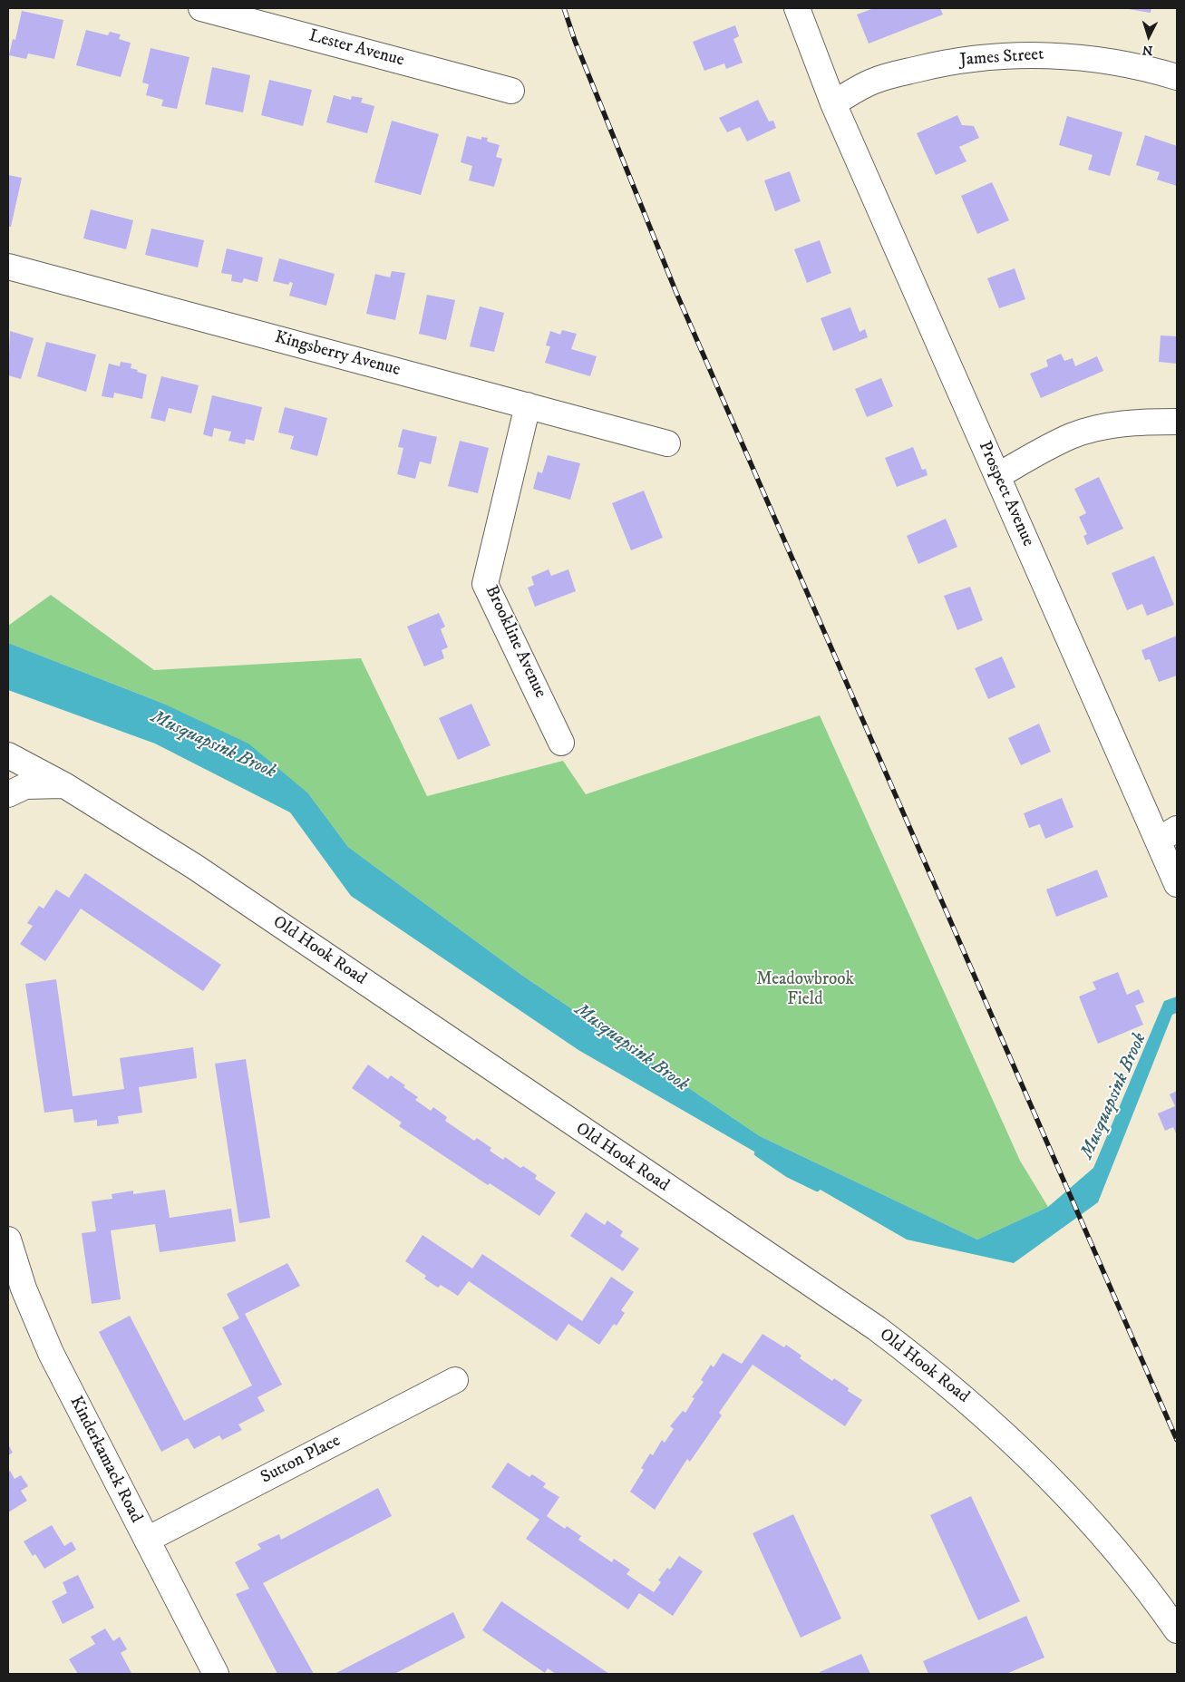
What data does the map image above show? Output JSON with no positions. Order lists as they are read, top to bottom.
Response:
{
  "streets": {
    "street": [
      "Lester Avenue",
      "James Street",
      "Kingsberry Avenue",
      "Prospect Avenue",
      "Brookline Avenue",
      "Old Hook Road",
      "Kinderkamack Road",
      "Sutton Place"
    ]
  },
  "crossings": [
    ["James Street", "Prospect Avenue"],
    ["Kingsberry Avenue", "Brookline Avenue"],
    ["Kinderkamack Road", "Sutton Place"]
  ],
  "water": ["Musquapsink Brook"],
  "parks": ["Meadowbrook Field"],
  "north": "bottom"
}
